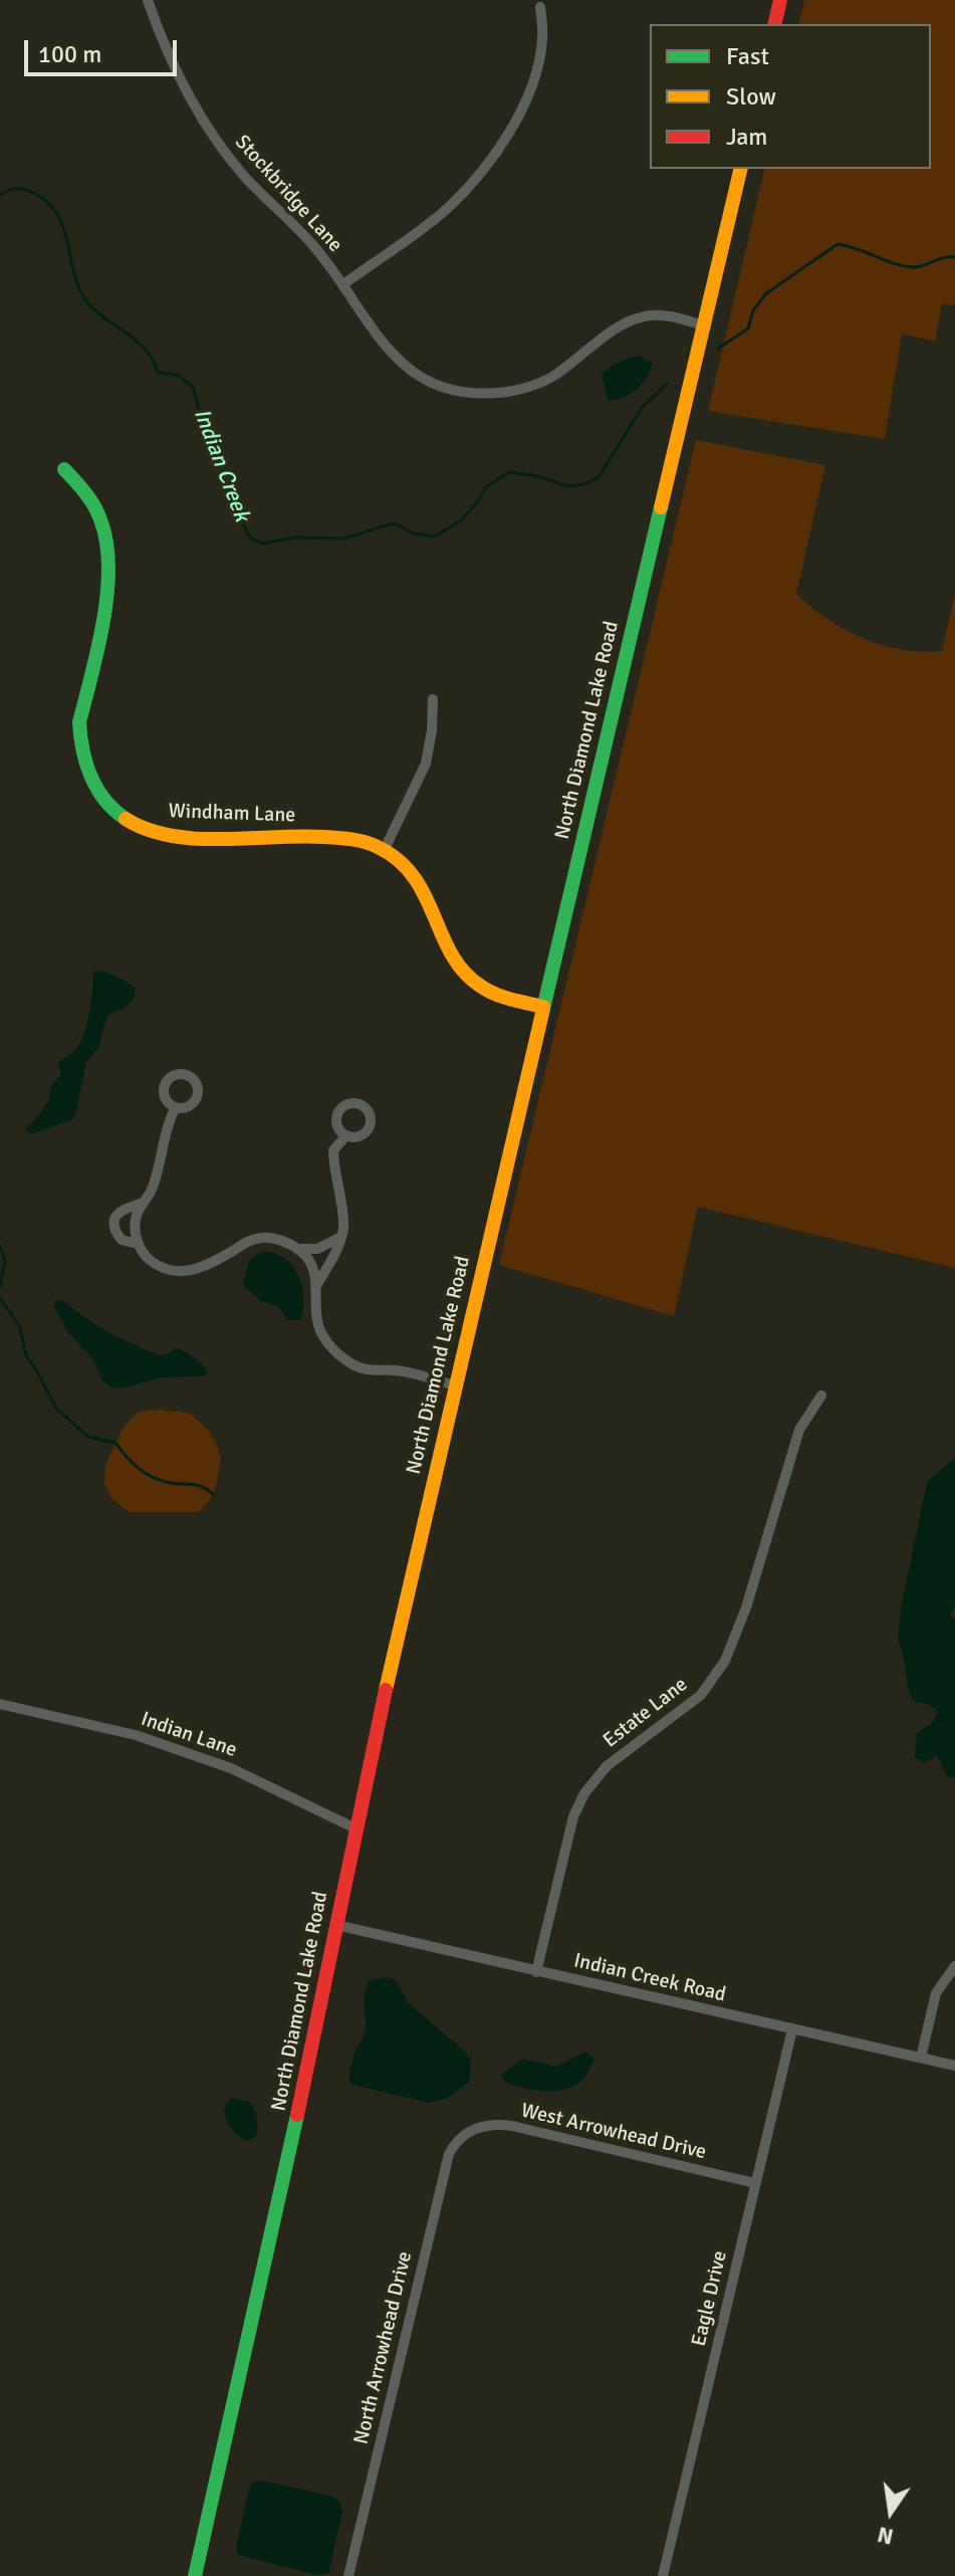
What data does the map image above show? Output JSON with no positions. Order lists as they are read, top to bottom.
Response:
{
  "streets": {
    "street": [
      "Stockbridge Lane",
      "North Diamond Lake Road",
      "Windham Lane",
      "Estate Lane",
      "Indian Lane",
      "Indian Creek Road",
      "West Arrowhead Drive",
      "Eagle Drive",
      "North Arrowhead Drive"
    ]
  },
  "crossings": [
    ["Stockbridge Lane", "North Diamond Lake Road"],
    ["North Diamond Lake Road", "Indian Lane"],
    ["North Diamond Lake Road", "Indian Creek Road"],
    ["Estate Lane", "Indian Creek Road"],
    ["Indian Creek Road", "Eagle Drive"],
    ["West Arrowhead Drive", "Eagle Drive"],
    ["West Arrowhead Drive", "North Arrowhead Drive"]
  ],
  "water": ["Indian Creek"],
  "legend": ["Fast", "Slow", "Jam"],
  "scale_bar": "100 m",
  "north": "bottom"
}
